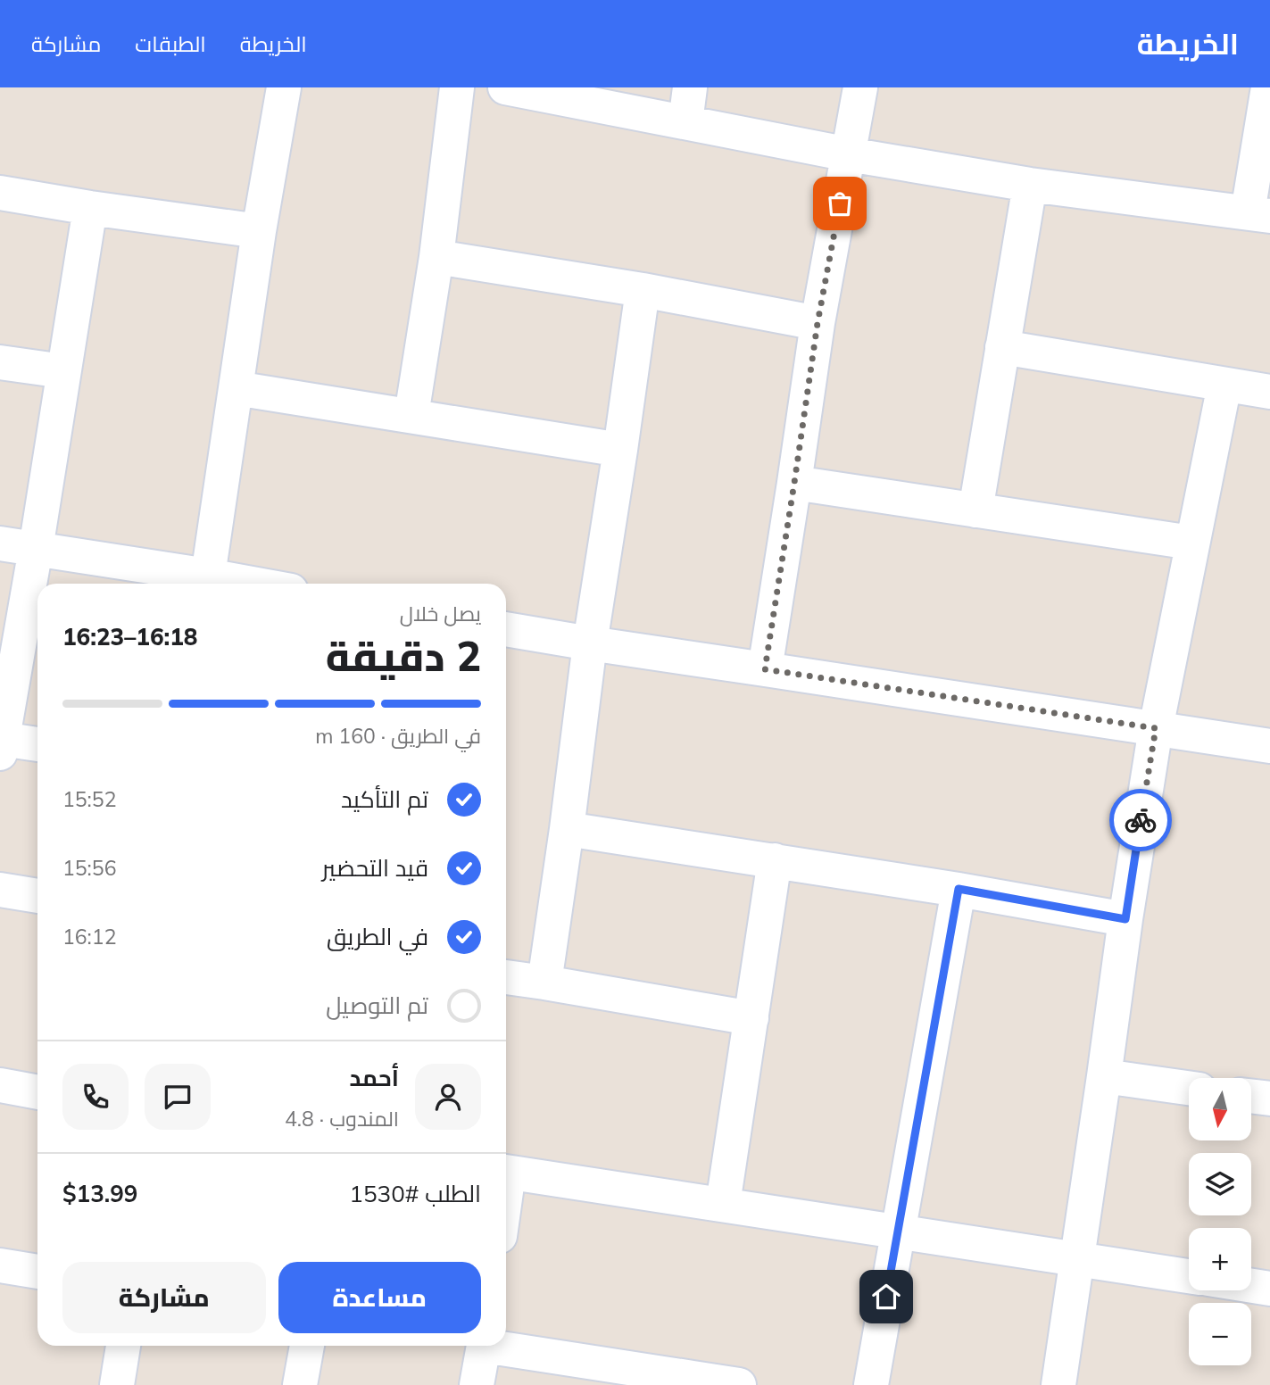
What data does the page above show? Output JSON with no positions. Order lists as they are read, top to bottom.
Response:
{
  "north": "bottom",
  "page": {
    "header": "الخريطة",
    "nav": ["الخريطة", "الطبقات", "مشاركة"],
    "heading": ["2 دقيقة", "يصل خلال", "16:18–16:23"],
    "panel": [
      "أحمد",
      "المندوب · 4.8",
      "الطلب #1530",
      "$13.99"
    ],
    "bar": "في الطريق · 160 m",
    "list": [
      ["تم التأكيد", "15:52"],
      ["قيد التحضير", "15:56"],
      ["في الطريق", "16:12"],
      "تم التوصيل"
    ],
    "map_buttons": ["+", "−"],
    "buttons": ["مساعدة", "مشاركة"]
  }
}
